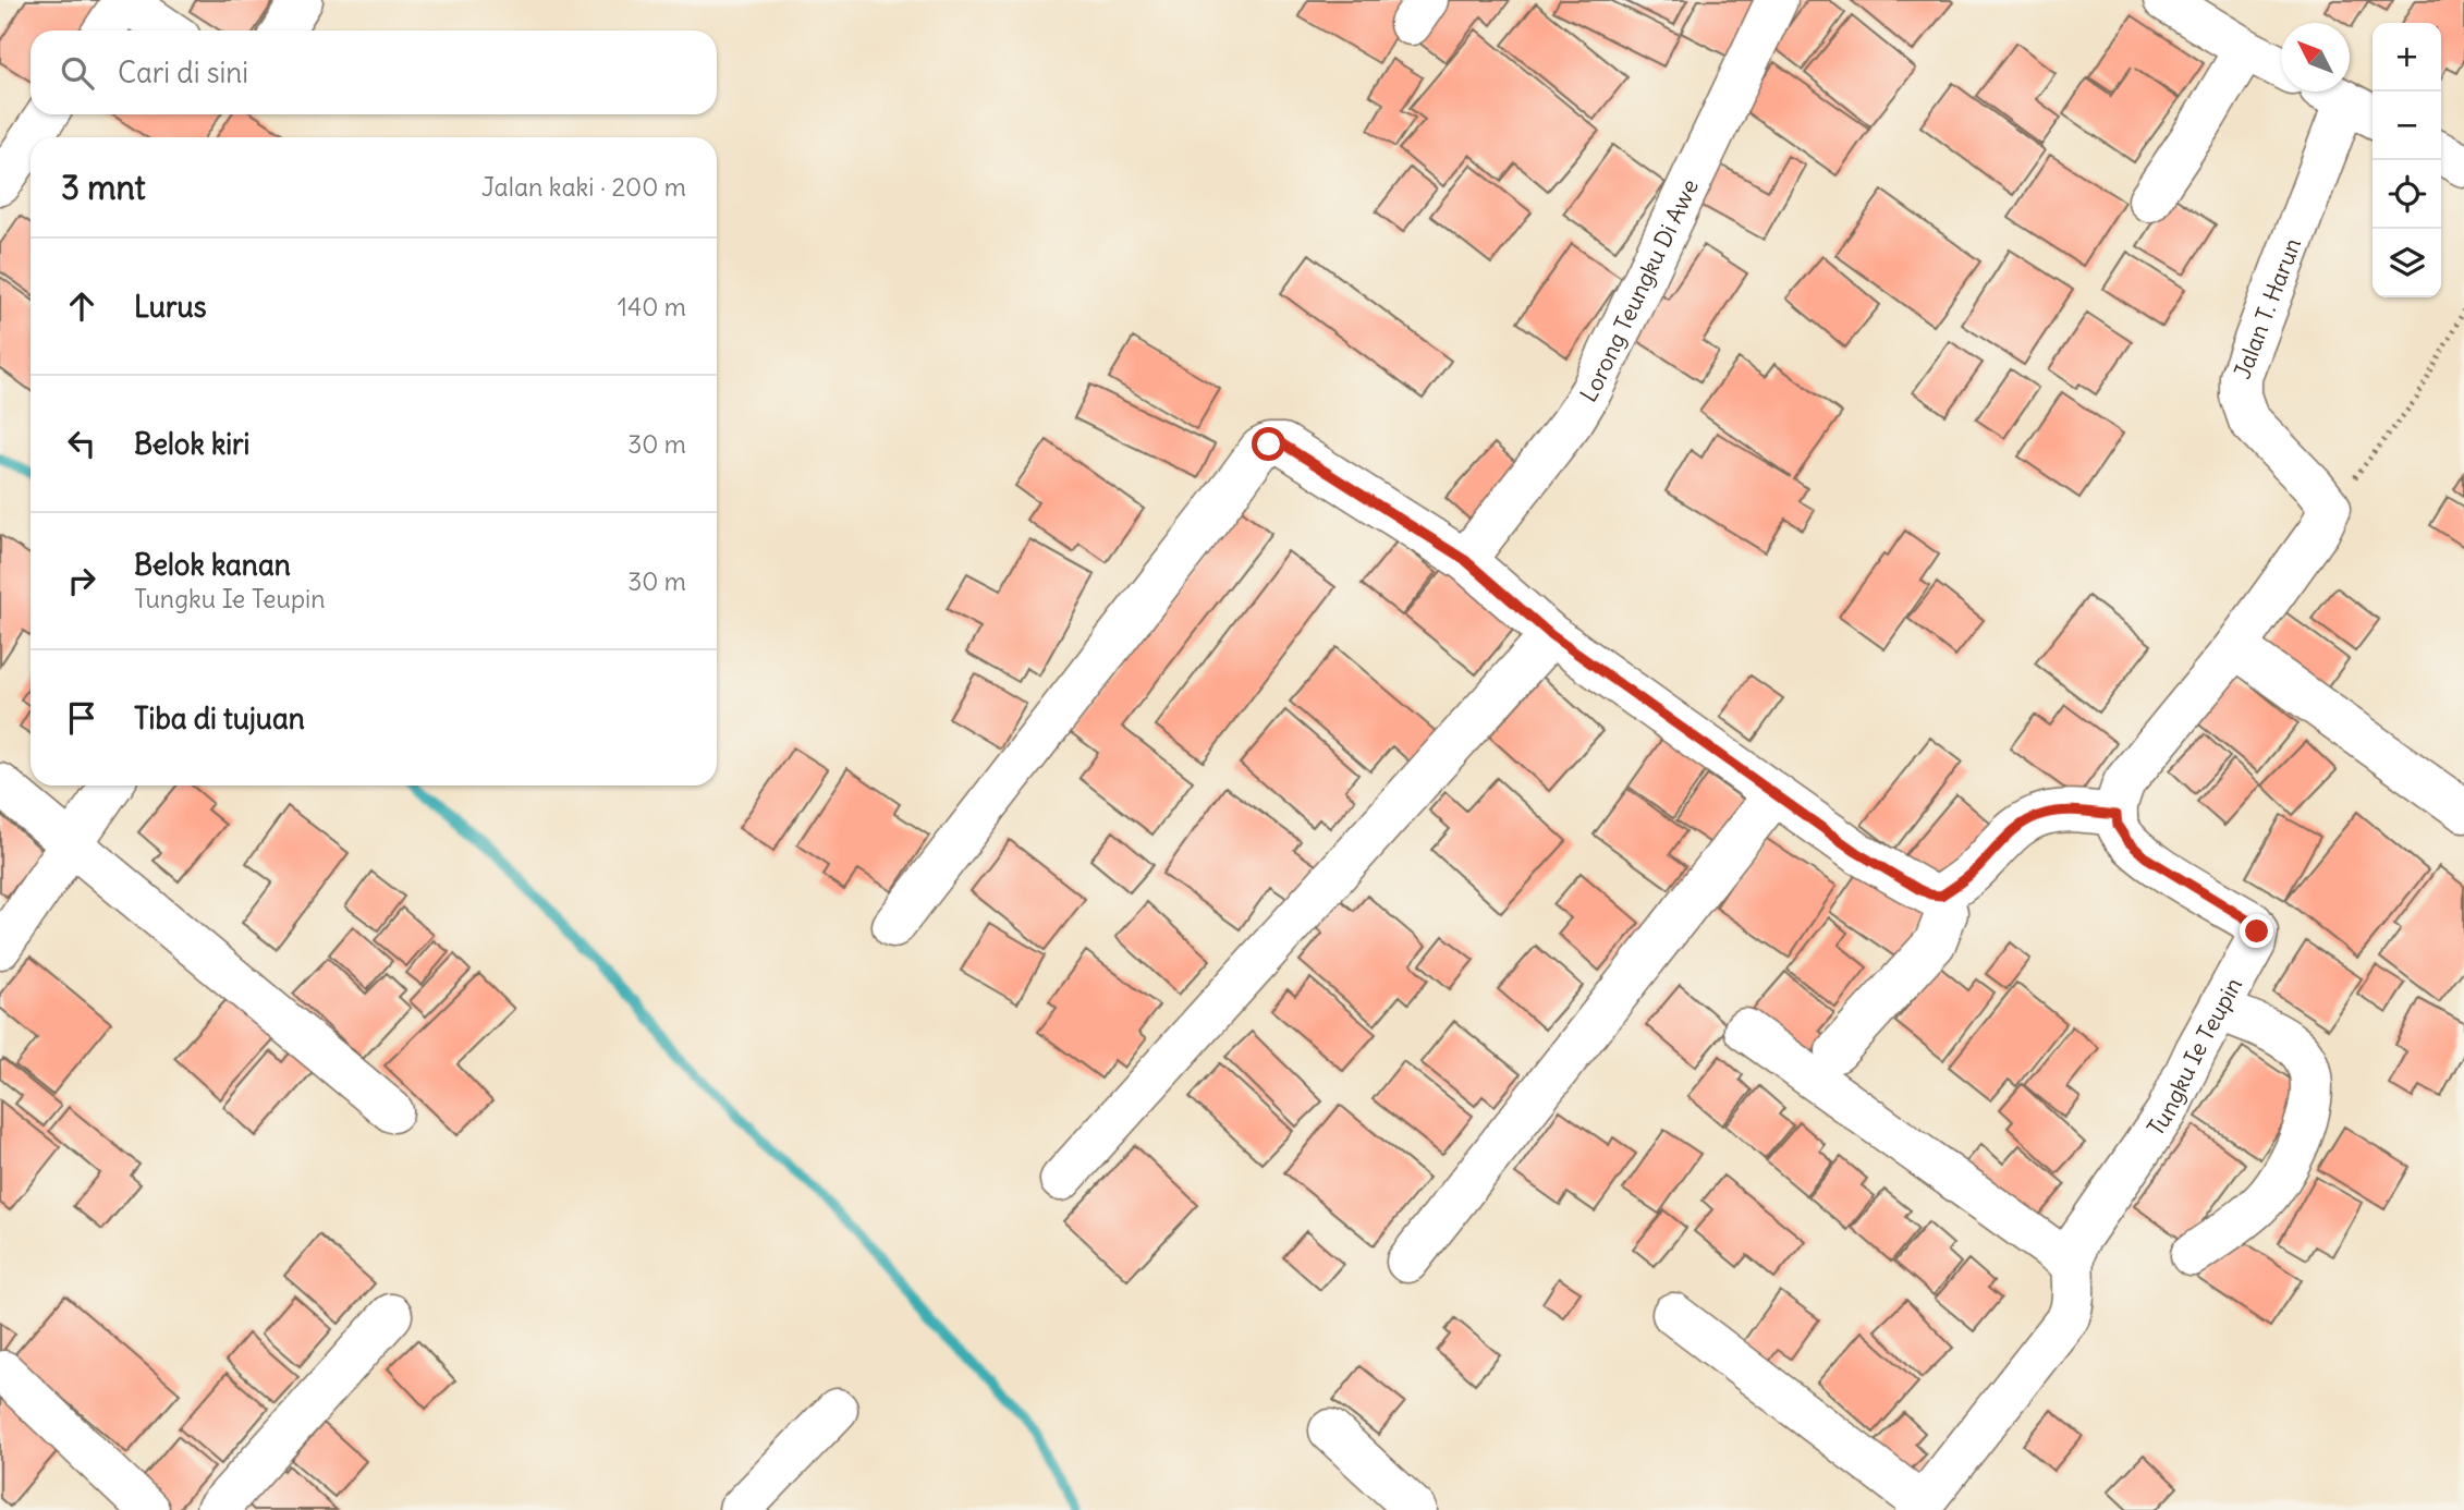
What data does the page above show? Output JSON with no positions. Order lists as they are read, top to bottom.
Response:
{
  "streets": {
    "street": ["Lorong Teungku Di Awe", "Jalan T. Harun", "Tungku Ie Teupin"]
  },
  "north": "top left",
  "page": {
    "map_buttons": ["+", "−"],
    "search": "Cari di sini",
    "heading": ["3 mnt", "Jalan kaki · 200 m"],
    "list": [
      ["Lurus", "140 m"],
      ["Belok kiri", "30 m"],
      ["Belok kanan", "Tungku Ie Teupin", "30 m"],
      "Tiba di tujuan"
    ]
  }
}
